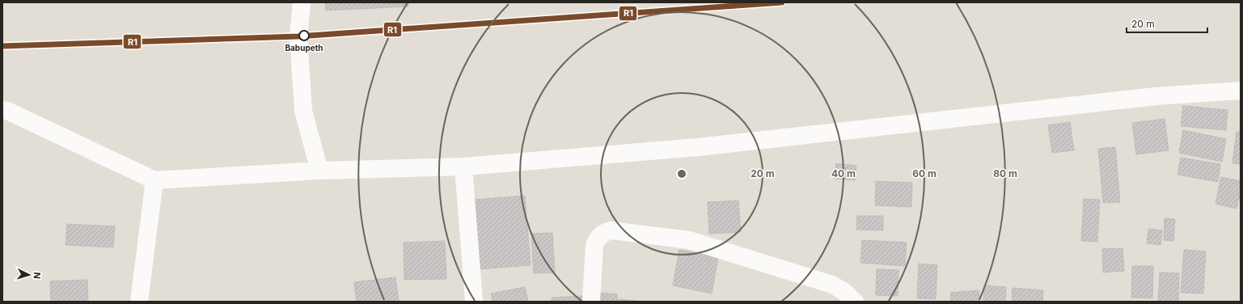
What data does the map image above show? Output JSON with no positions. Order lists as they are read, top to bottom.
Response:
{
  "places": ["Babupeth"],
  "lines": ["transit line R1"],
  "scale_bar": "20 m",
  "north": "right",
  "rings": [
    "20 m",
    "40 m",
    "60 m",
    "80 m"
  ]
}
